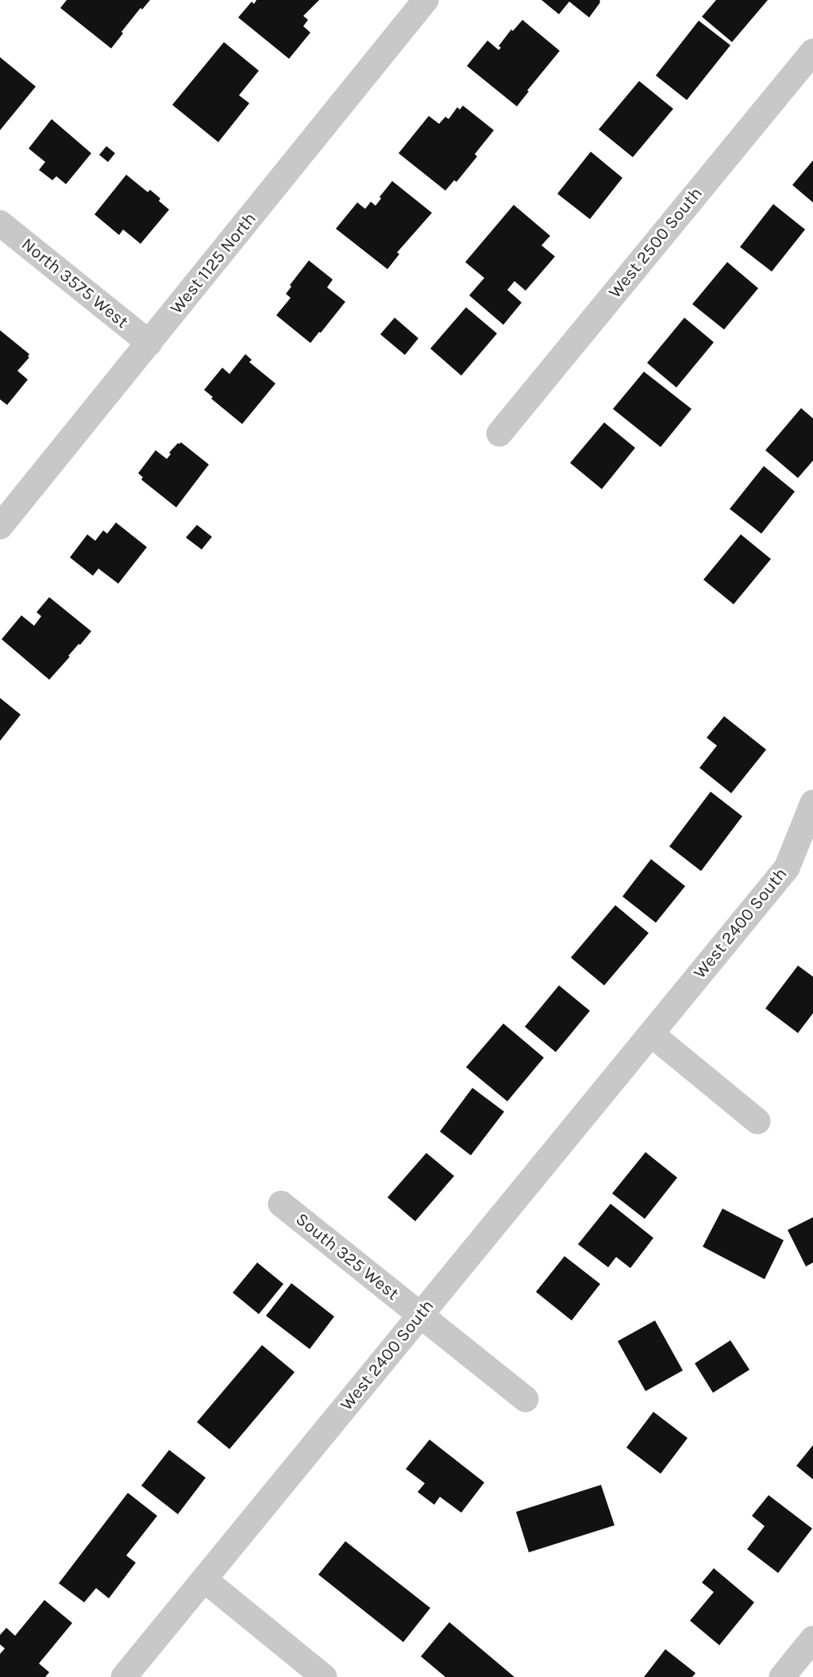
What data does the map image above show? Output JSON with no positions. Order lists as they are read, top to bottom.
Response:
{
  "streets": {
    "street": [
      "West 2500 South",
      "West 1125 North",
      "North 3575 West",
      "West 2400 South",
      "South 325 West"
    ]
  },
  "crossings": [
    ["West 1125 North", "North 3575 West"],
    ["West 2400 South", "South 325 West"]
  ]
}
